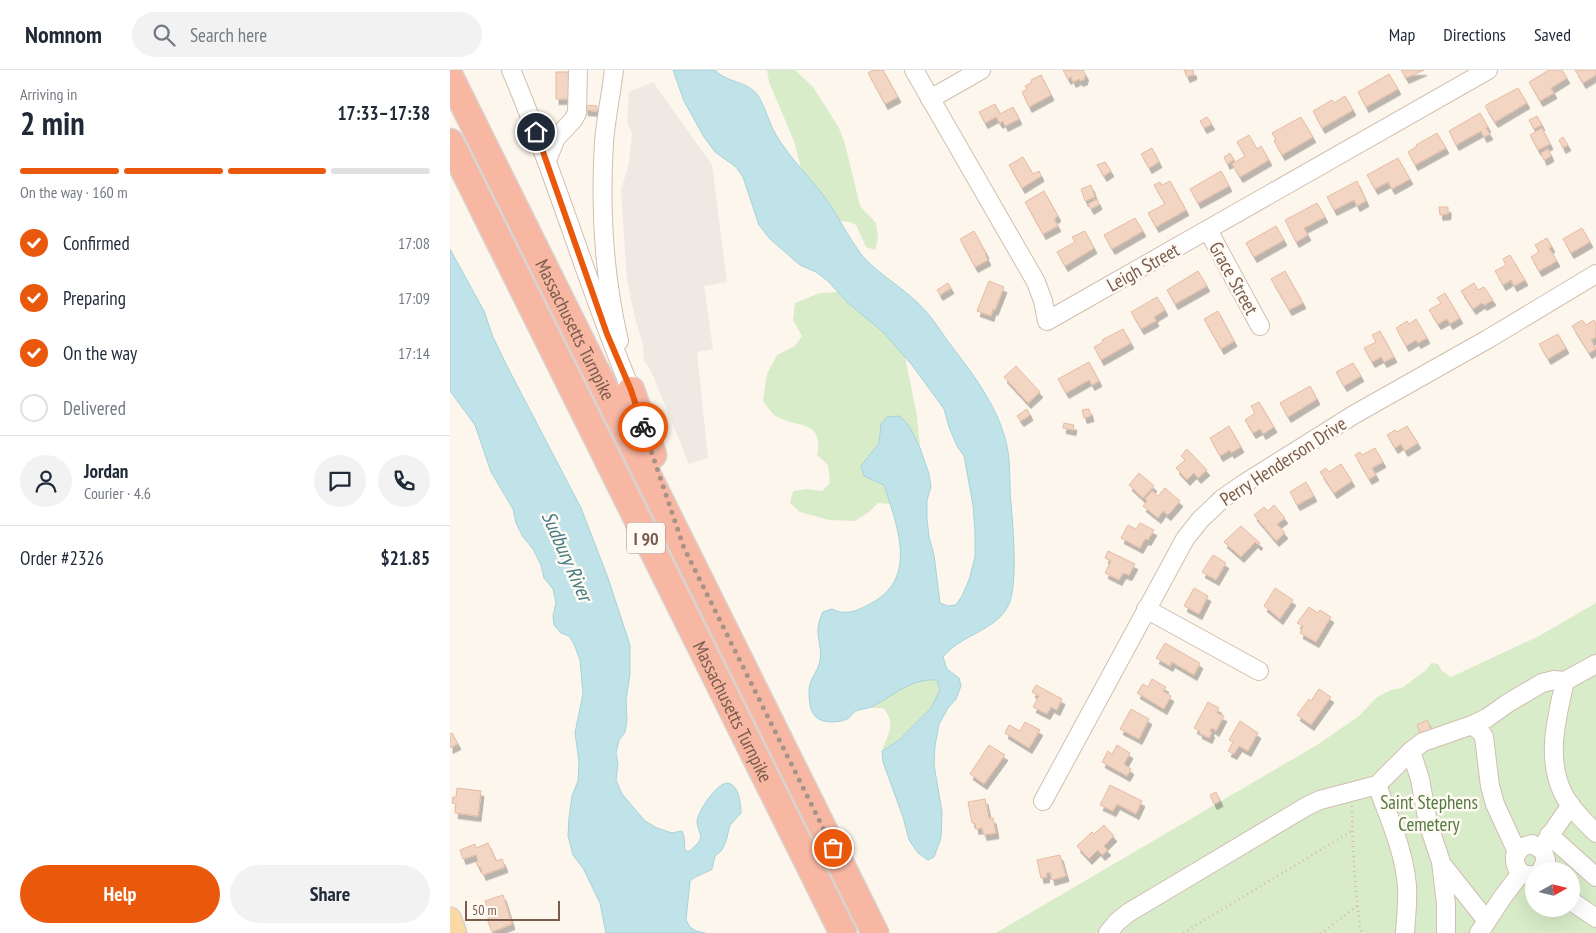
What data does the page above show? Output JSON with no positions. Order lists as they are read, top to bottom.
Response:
{
  "streets": {
    "highway": ["Massachusetts Turnpike", "I 90"],
    "street": ["Leigh Street", "Grace Street", "Perry Henderson Drive"]
  },
  "crossings": [
    ["Leigh Street", "Grace Street"]
  ],
  "water": ["Sudbury River"],
  "parks": ["Saint Stephens Cemetery"],
  "scale_bar": "50 m",
  "north": "right",
  "page": {
    "header": "Nomnom",
    "search": "Search here",
    "nav": ["Map", "Directions", "Saved"],
    "heading": ["2 min", "Arriving in", "17:33–17:38"],
    "panel": [
      "Jordan",
      "Courier · 4.6",
      "Order #2326",
      "$21.85"
    ],
    "bar": "On the way · 160 m",
    "list": [
      ["Confirmed", "17:08"],
      ["Preparing", "17:09"],
      ["On the way", "17:14"],
      "Delivered"
    ],
    "buttons": ["Help", "Share"],
    "scale": "50 m"
  }
}
